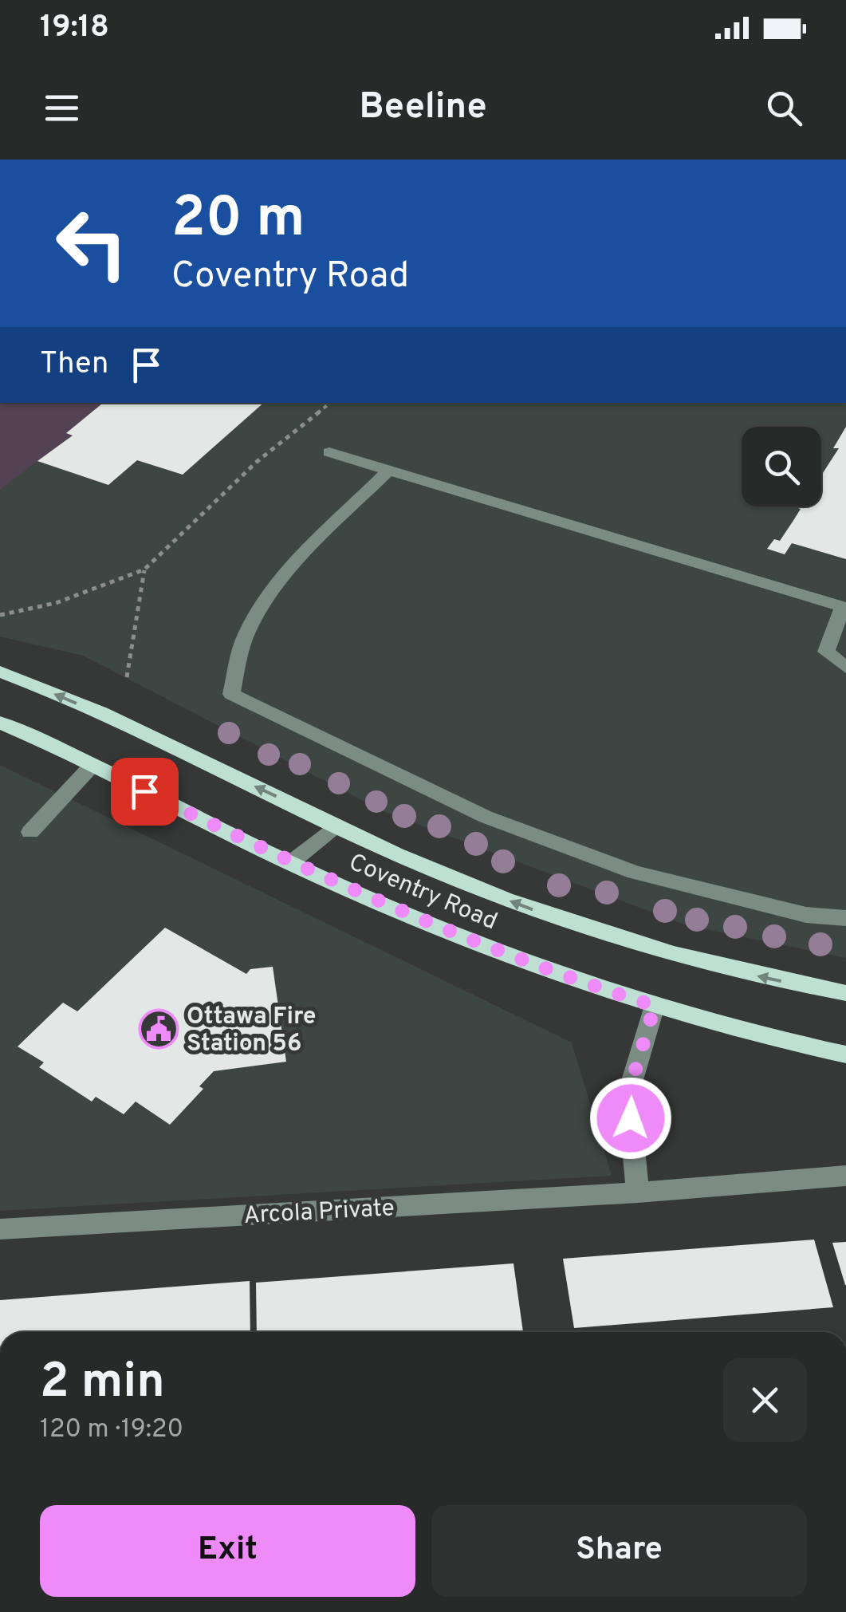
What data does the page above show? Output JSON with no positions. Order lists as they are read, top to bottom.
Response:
{
  "streets": {
    "main road": ["Coventry Road"],
    "street": ["Arcola Private"]
  },
  "places": {
    "public building": ["Ottawa Fire Station 56"]
  },
  "page": {
    "status": "19:18",
    "header": "Beeline",
    "turn": ["20 m", "Coventry Road"],
    "then": "Then",
    "heading": ["2 min", "120 m · 19:20"],
    "buttons": ["Exit", "Share"]
  }
}
